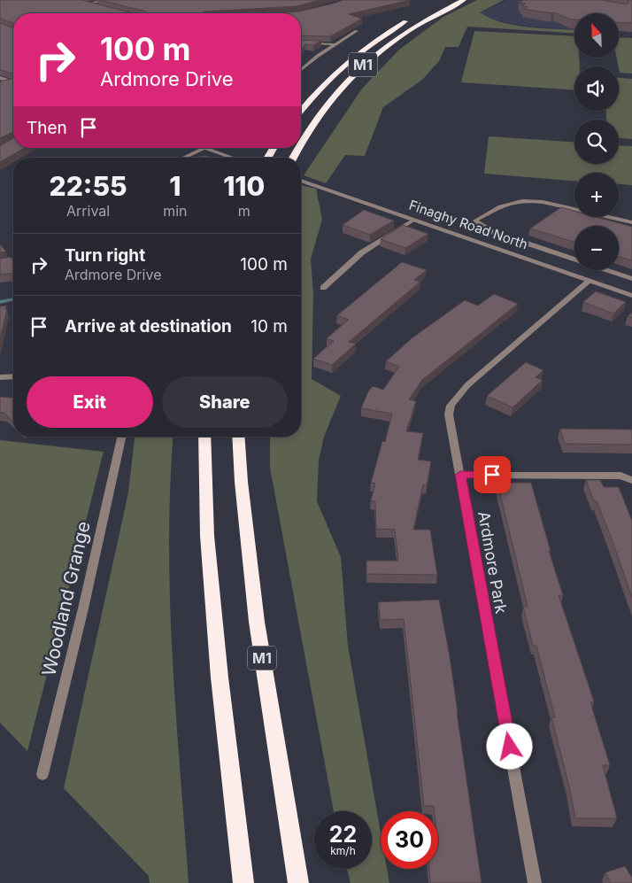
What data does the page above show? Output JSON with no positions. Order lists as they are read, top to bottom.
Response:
{
  "streets": {
    "highway": ["M1"],
    "street": ["Finaghy Road North", "Ardmore Park", "Woodland Grange"]
  },
  "crossings": [
    ["Finaghy Road North", "Ardmore Park"]
  ],
  "north": "top left",
  "page": {
    "map_buttons": ["+", "−"],
    "turn": ["100 m", "Ardmore Drive"],
    "then": "Then",
    "eta": [
      "22:55",
      "Arrival",
      "1",
      "min",
      "110",
      "m"
    ],
    "list": [
      {
        "name": "Turn right",
        "note": "Ardmore Drive",
        "value": "100 m"
      },
      {
        "name": "Arrive at destination",
        "value": "10 m"
      }
    ],
    "buttons": ["Exit", "Share"],
    "speed": "22 km/h",
    "limit": "30"
  }
}
